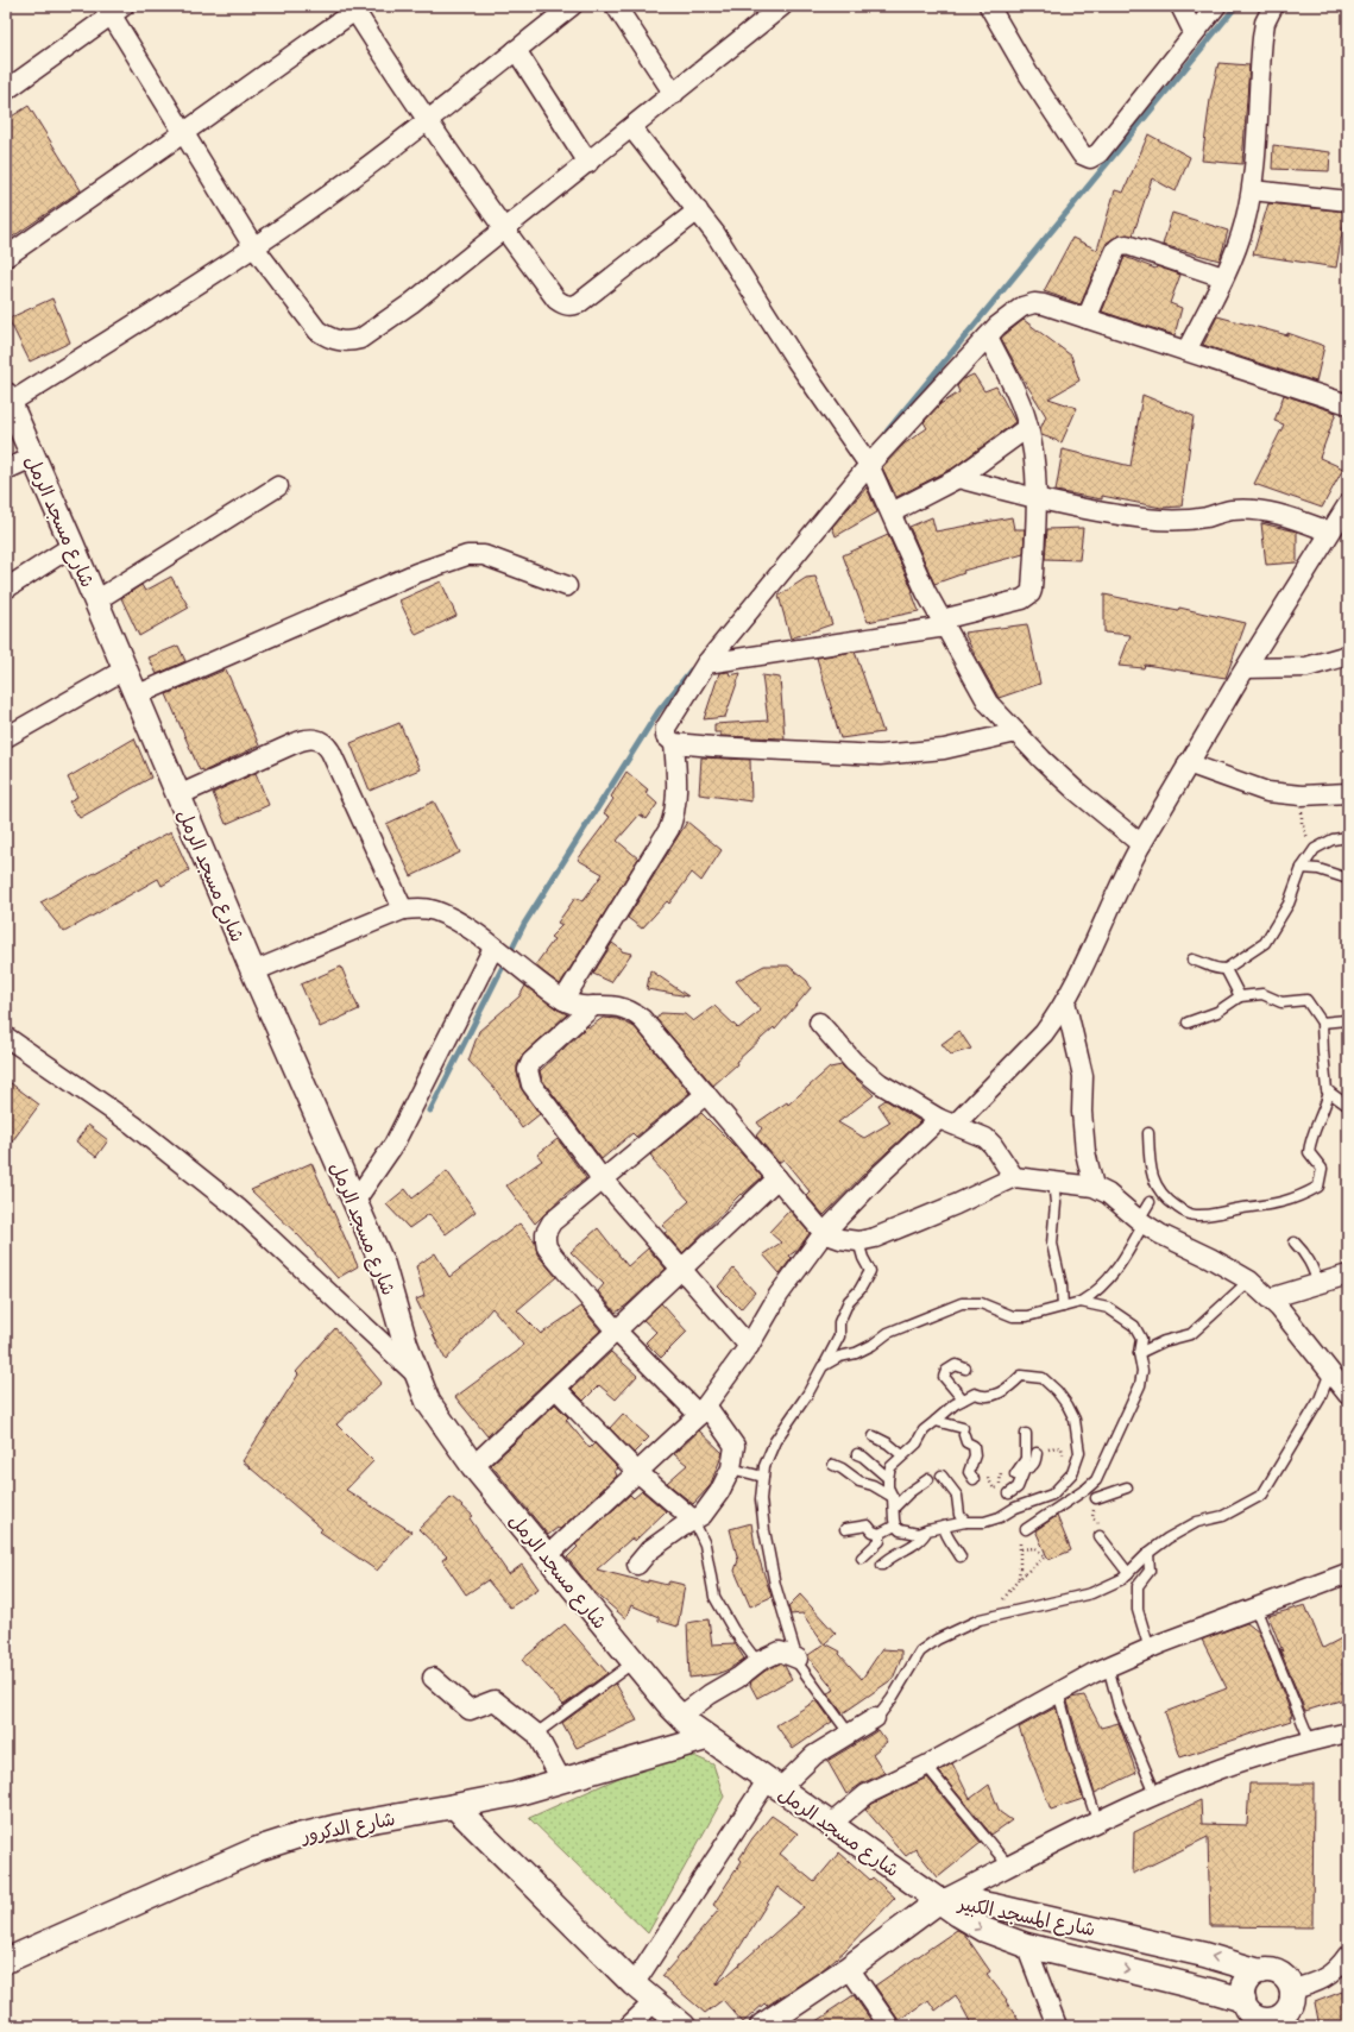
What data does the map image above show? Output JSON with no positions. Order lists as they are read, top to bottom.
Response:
{
  "streets": {
    "street": ["شارع مسجد الرمل", "شارع الدكرور", "شارع المسجد الكبير"]
  },
  "crossings": [
    ["شارع مسجد الرمل", "شارع الدكرور"],
    ["شارع مسجد الرمل", "شارع المسجد الكبير"]
  ]
}
